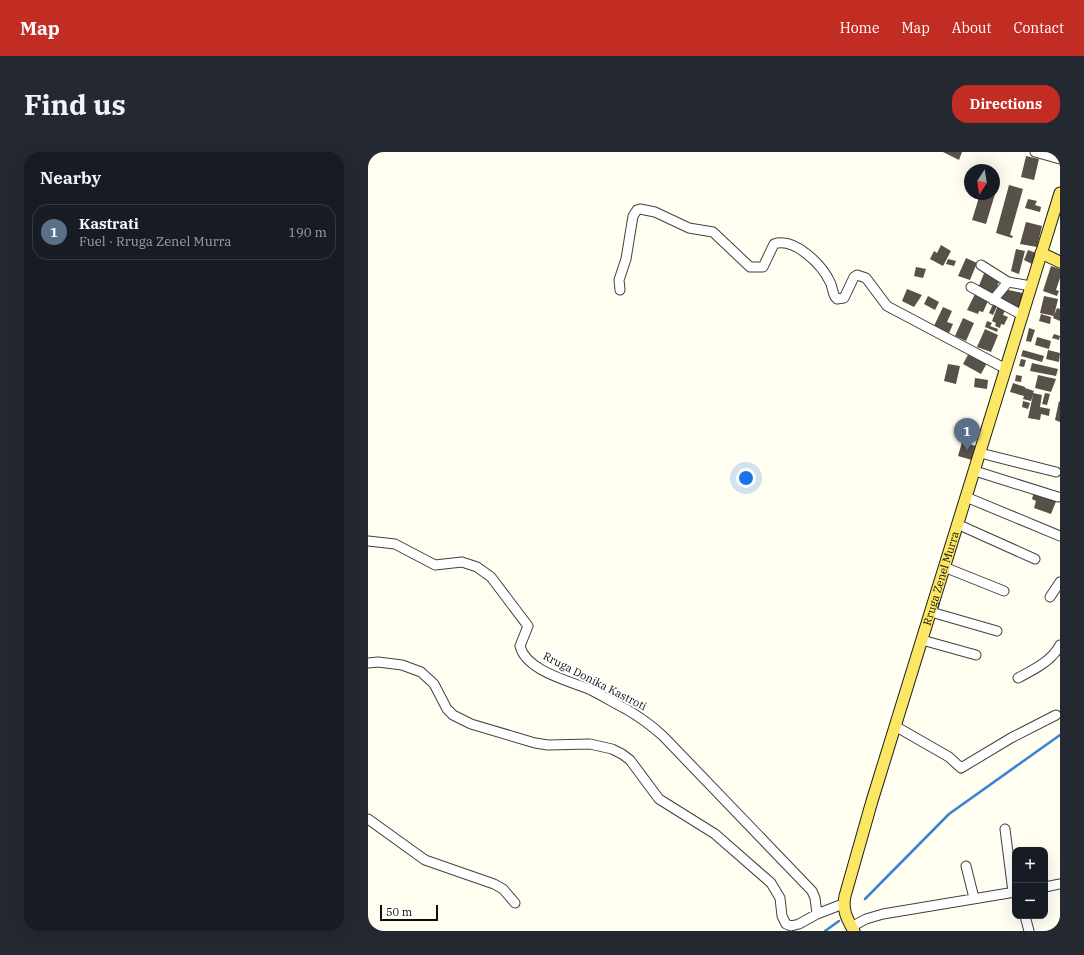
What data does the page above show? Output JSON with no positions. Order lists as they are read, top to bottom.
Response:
{
  "streets": {
    "main road": ["Rruga Zenel Murra"],
    "street": ["Rruga Donika Kastroti"]
  },
  "scale_bar": "50 m",
  "north": "bottom",
  "page": {
    "header": "Map",
    "nav": [
      "Home",
      "Map",
      "About",
      "Contact"
    ],
    "buttons": "Directions",
    "title": "Find us",
    "heading": "Nearby",
    "list": [
      {
        "mark": "1",
        "name": "Kastrati",
        "note": "Fuel · Rruga Zenel Murra",
        "value": "190 m"
      }
    ],
    "pins": "1",
    "map_buttons": ["+", "−"],
    "scale": "50 m"
  }
}
